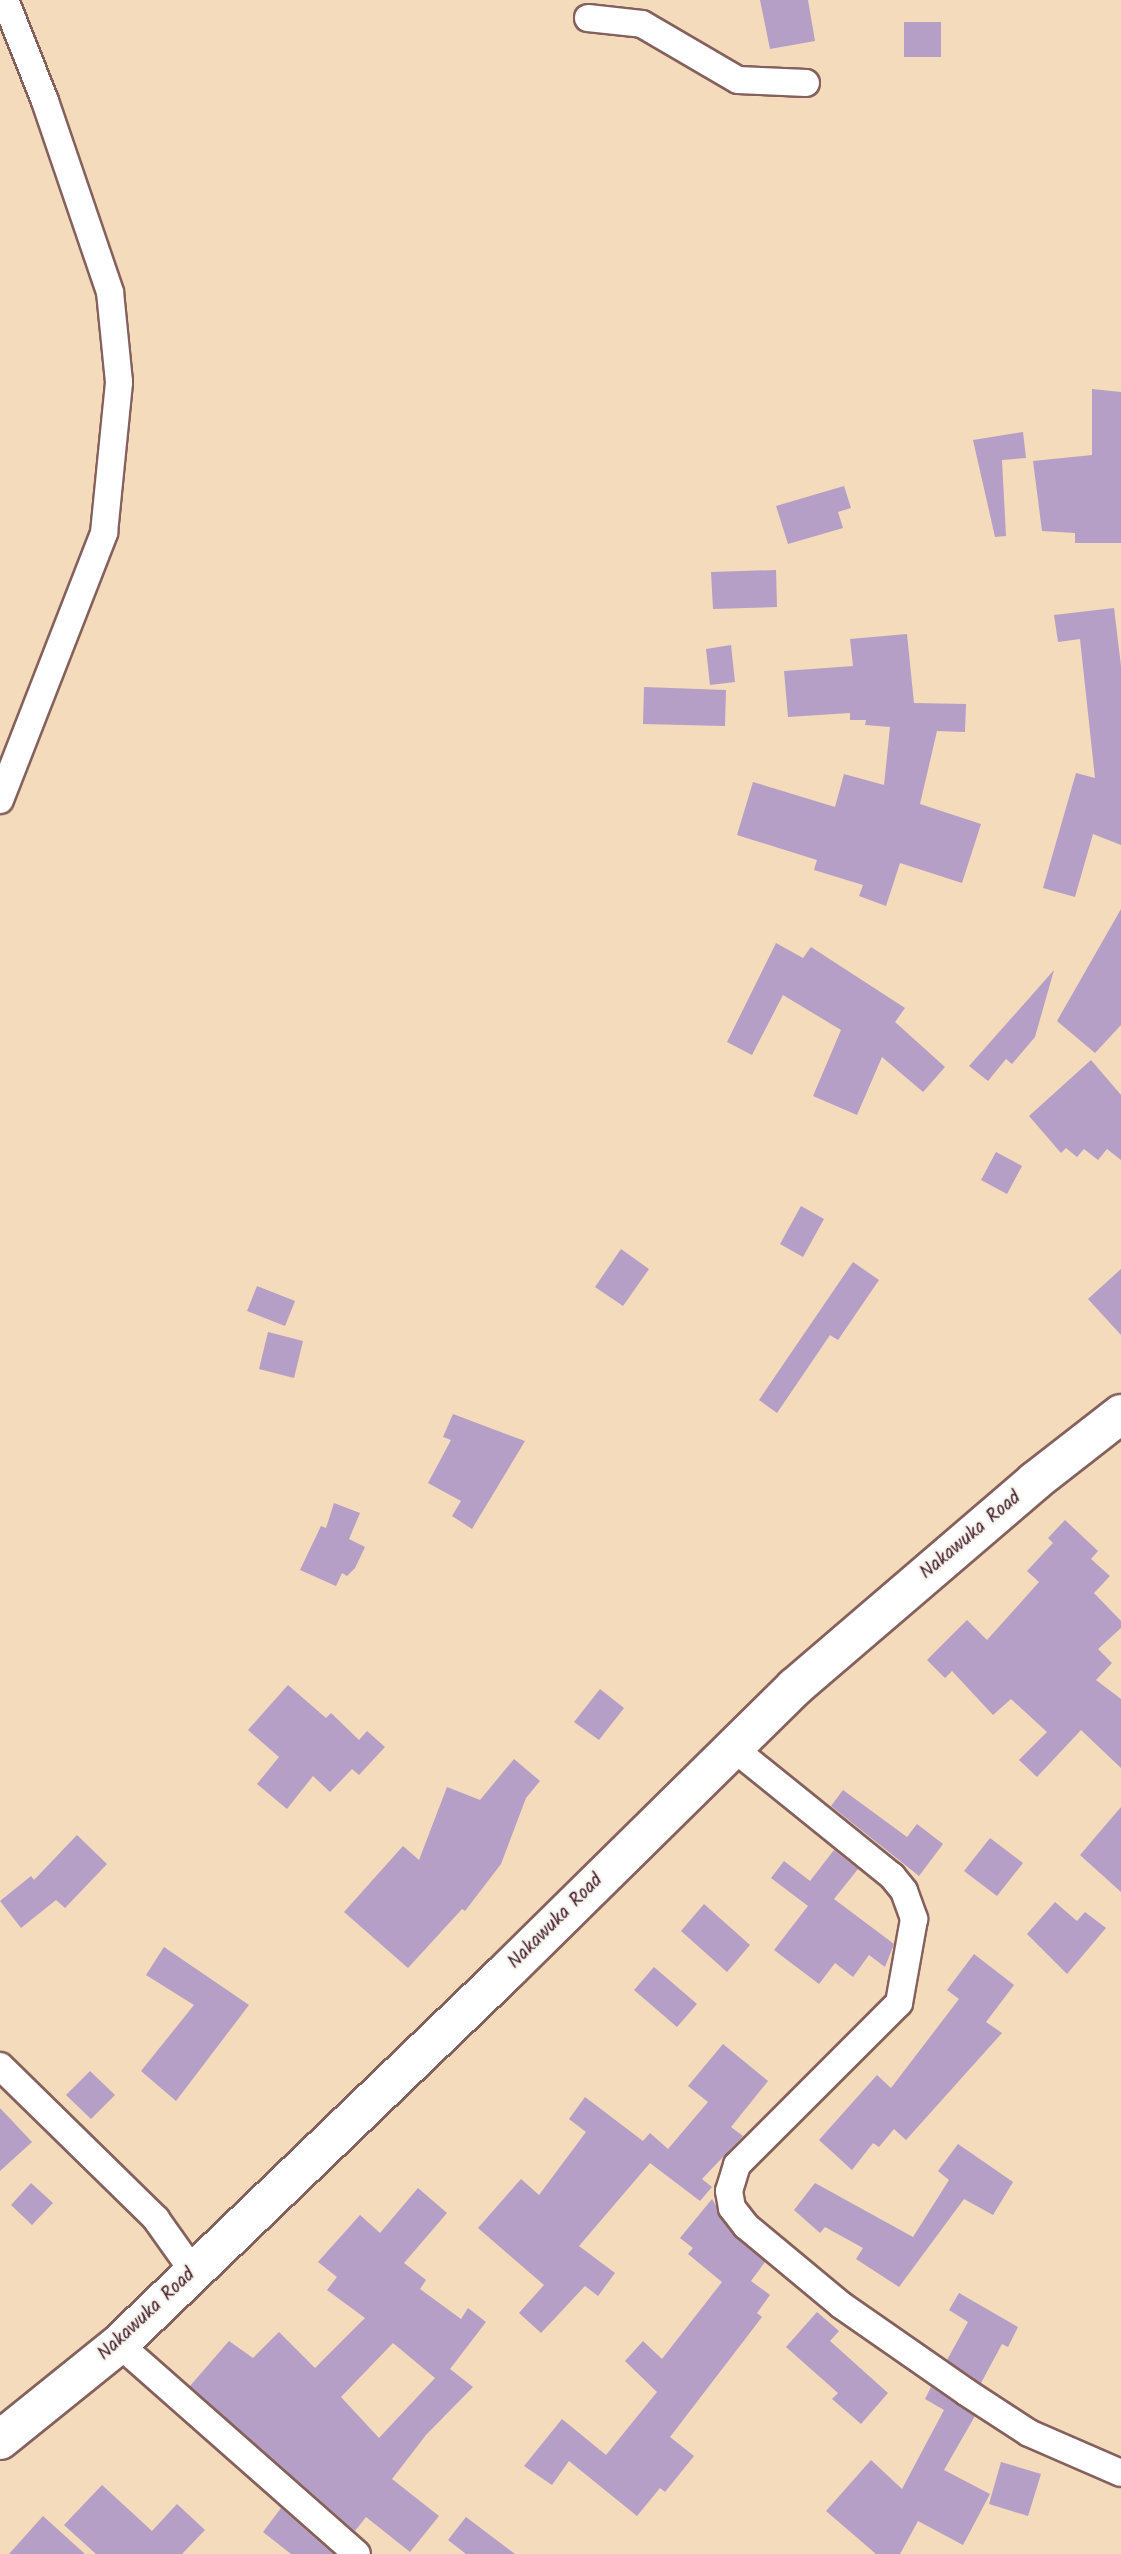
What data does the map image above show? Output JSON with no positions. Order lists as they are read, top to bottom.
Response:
{
  "streets": {
    "main road": ["Nakawuka Road"]
  }
}
